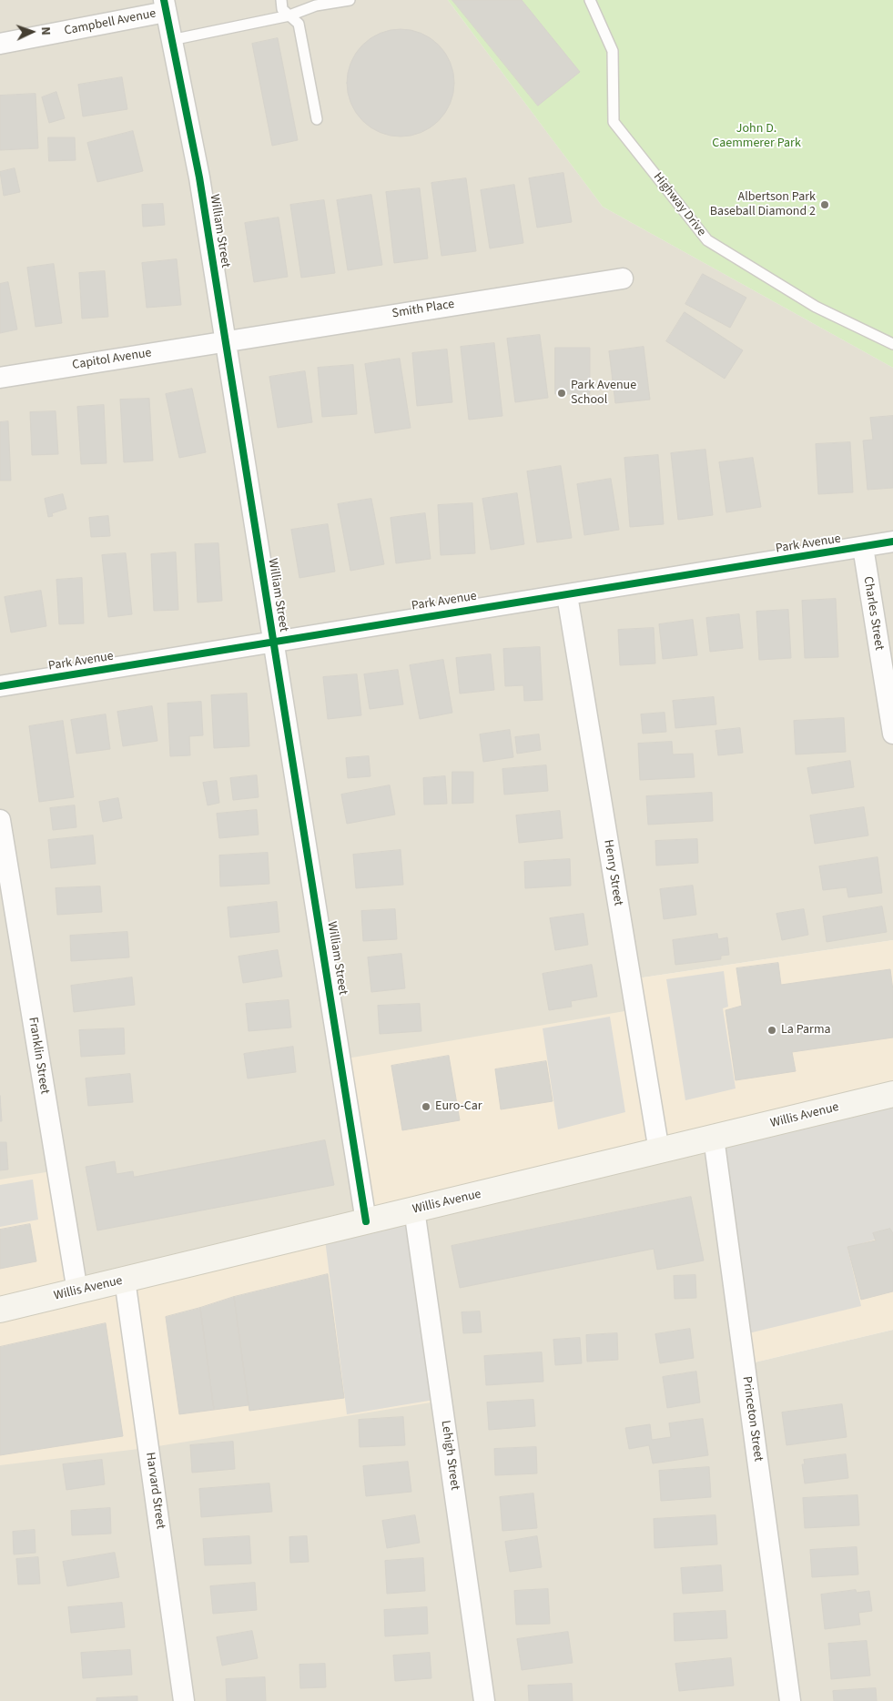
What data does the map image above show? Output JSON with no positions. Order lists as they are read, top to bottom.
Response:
{
  "streets": {
    "main road": ["Willis Avenue"],
    "street": [
      "Campbell Avenue",
      "William Street",
      "Smith Place",
      "Capitol Avenue",
      "Park Avenue",
      "Charles Street",
      "Henry Street",
      "Franklin Street",
      "Princeton Street",
      "Lehigh Street",
      "Harvard Street"
    ],
    "lane": ["Highway Drive"]
  },
  "crossings": [
    ["Campbell Avenue", "William Street"],
    ["William Street", "Smith Place"],
    ["William Street", "Capitol Avenue"],
    ["William Street", "Park Avenue"],
    ["William Street", "Willis Avenue"],
    ["Smith Place", "Capitol Avenue"],
    ["Park Avenue", "Charles Street"],
    ["Park Avenue", "Henry Street"],
    ["Henry Street", "Willis Avenue"],
    ["Franklin Street", "Willis Avenue"],
    ["Willis Avenue", "Princeton Street"],
    ["Willis Avenue", "Lehigh Street"],
    ["Willis Avenue", "Harvard Street"]
  ],
  "parks": ["John D. Caemmerer Park"],
  "places": [
    "Albertson Park Baseball Diamond 2",
    "Park Avenue School",
    "La Parma",
    "Euro-Car"
  ],
  "north": "right"
}
